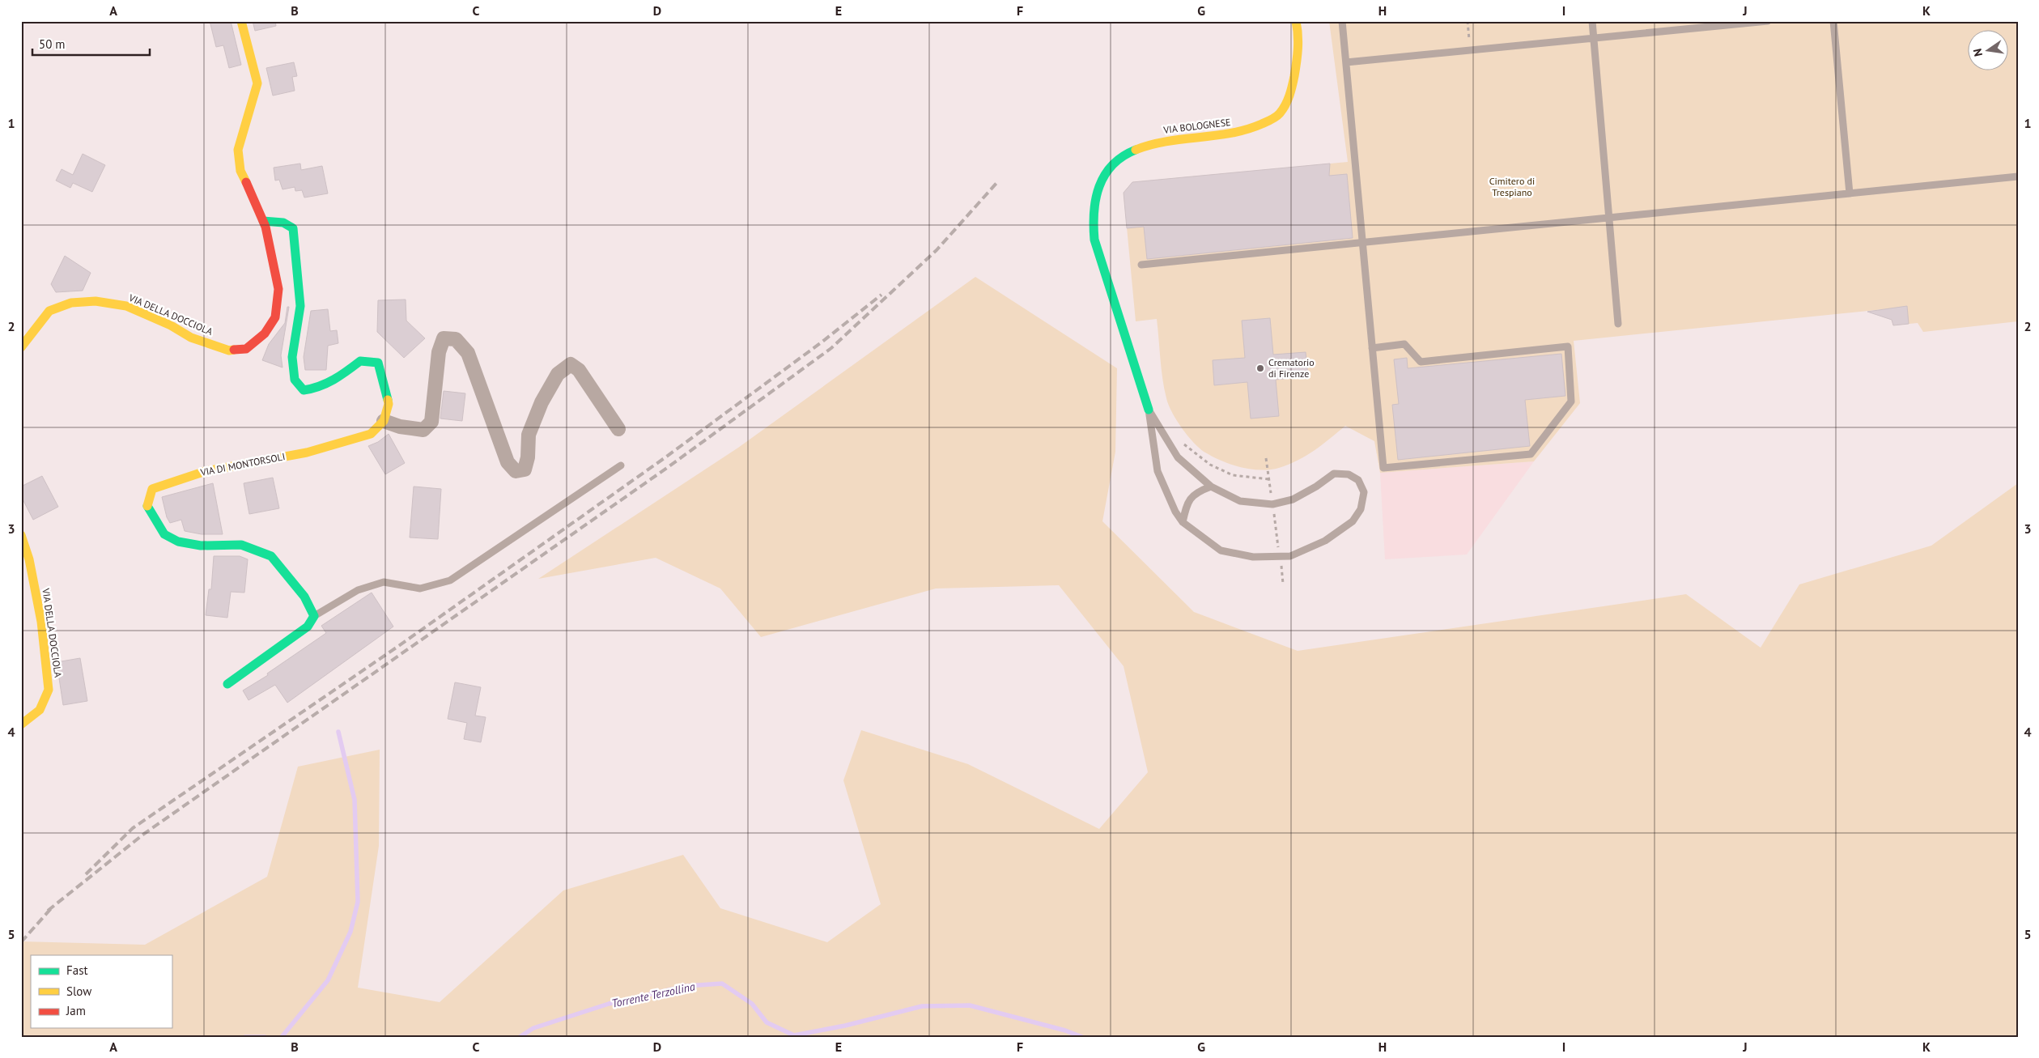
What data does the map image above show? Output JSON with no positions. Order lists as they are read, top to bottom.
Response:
{
  "streets": {
    "street": ["VIA BOLOGNESE", "VIA DELLA DOCCIOLA", "VIA DI MONTORSOLI"]
  },
  "water": ["Torrente Terzollina"],
  "parks": ["Cimitero di Trespiano"],
  "places": ["Crematorio di Firenze"],
  "legend": ["Fast", "Slow", "Jam"],
  "scale_bar": "50 m",
  "north": "left",
  "grid": {
    "columns": [
      "A",
      "B",
      "C",
      "D",
      "E",
      "F",
      "G",
      "H",
      "I",
      "J",
      "K"
    ],
    "rows": [
      "1",
      "2",
      "3",
      "4",
      "5"
    ]
  }
}
